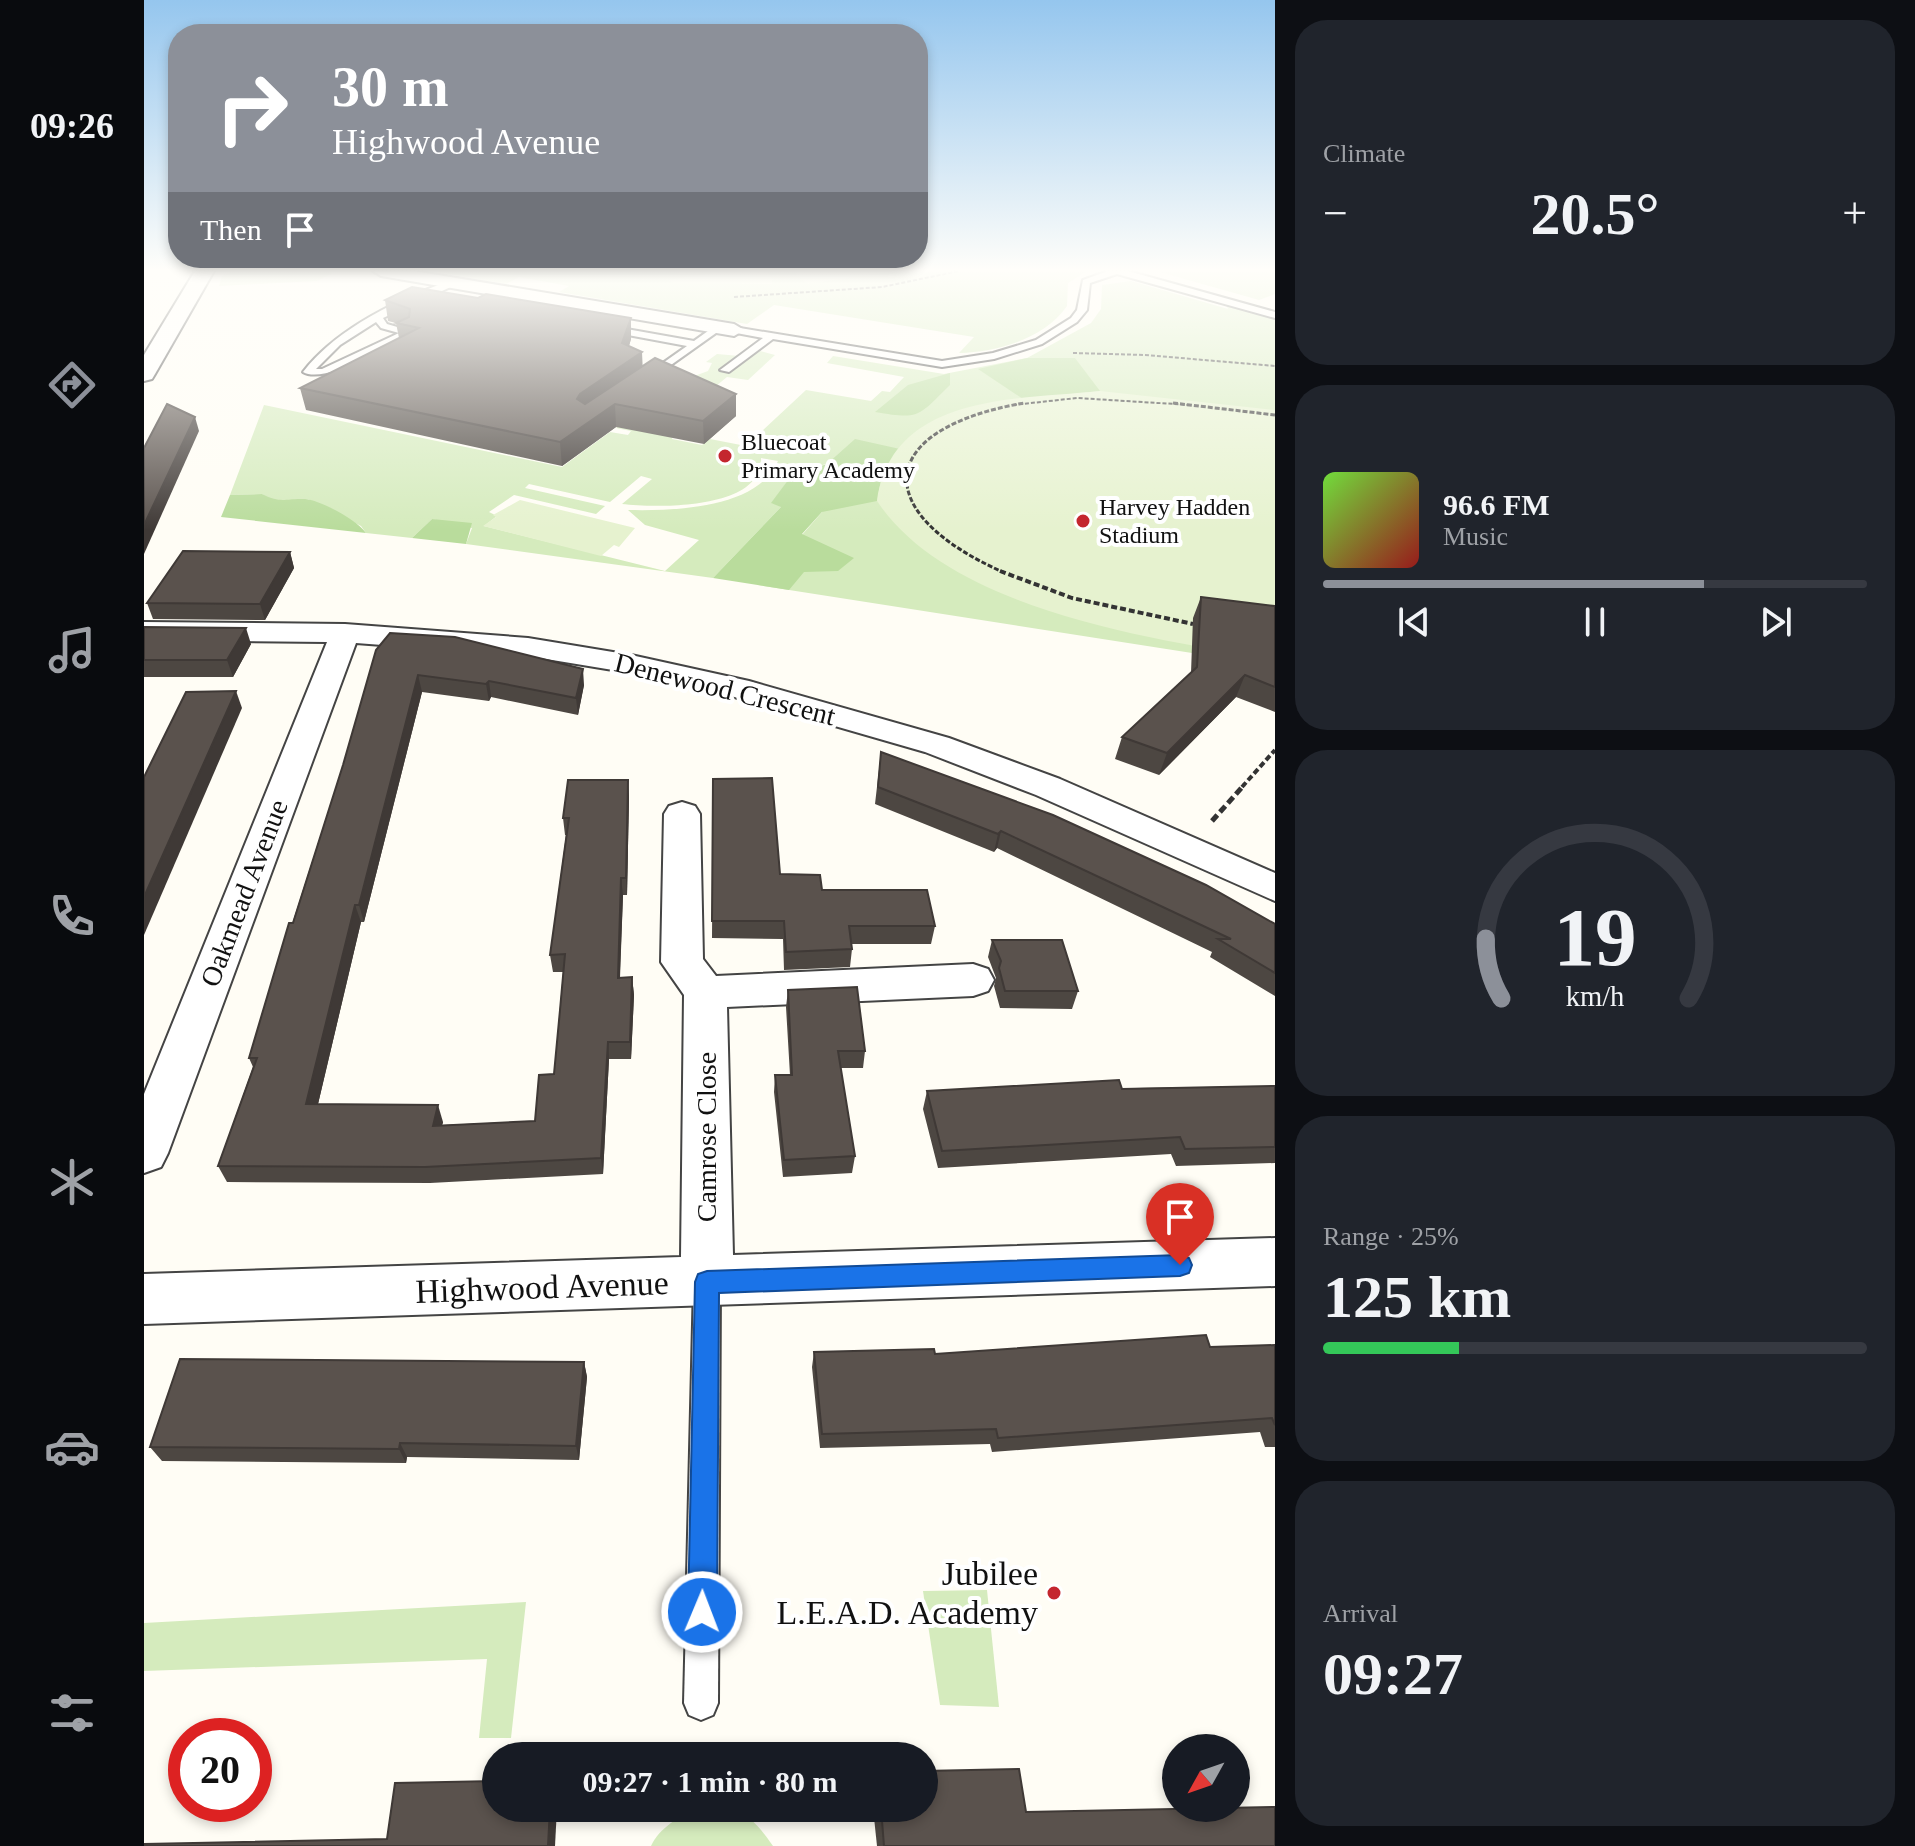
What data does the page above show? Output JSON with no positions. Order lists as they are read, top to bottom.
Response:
{
  "streets": {
    "street": [
      "Denewood Crescent",
      "Oakmead Avenue",
      "Camrose Close",
      "Highwood Avenue"
    ]
  },
  "crossings": [
    ["Denewood Crescent", "Oakmead Avenue"],
    ["Camrose Close", "Highwood Avenue"]
  ],
  "places": ["Bluecoat Primary Academy", "Harvey Hadden Stadium", "Jubilee L.E.A.D. Academy"],
  "north": "bottom left",
  "page": {
    "tabs": "09:26",
    "tile": [
      "Climate",
      ["Range · 25%", "125 km"],
      ["Arrival", "09:27"]
    ],
    "turn": ["30 m", "Highwood Avenue"],
    "heat": ["−", "20.5°", "+"],
    "then": "Then",
    "song": ["96.6 FM", "Music"],
    "limit": "20",
    "trip": "09:27 · 1 min · 80 m",
    "gauge": ["19", "km/h"]
  }
}
